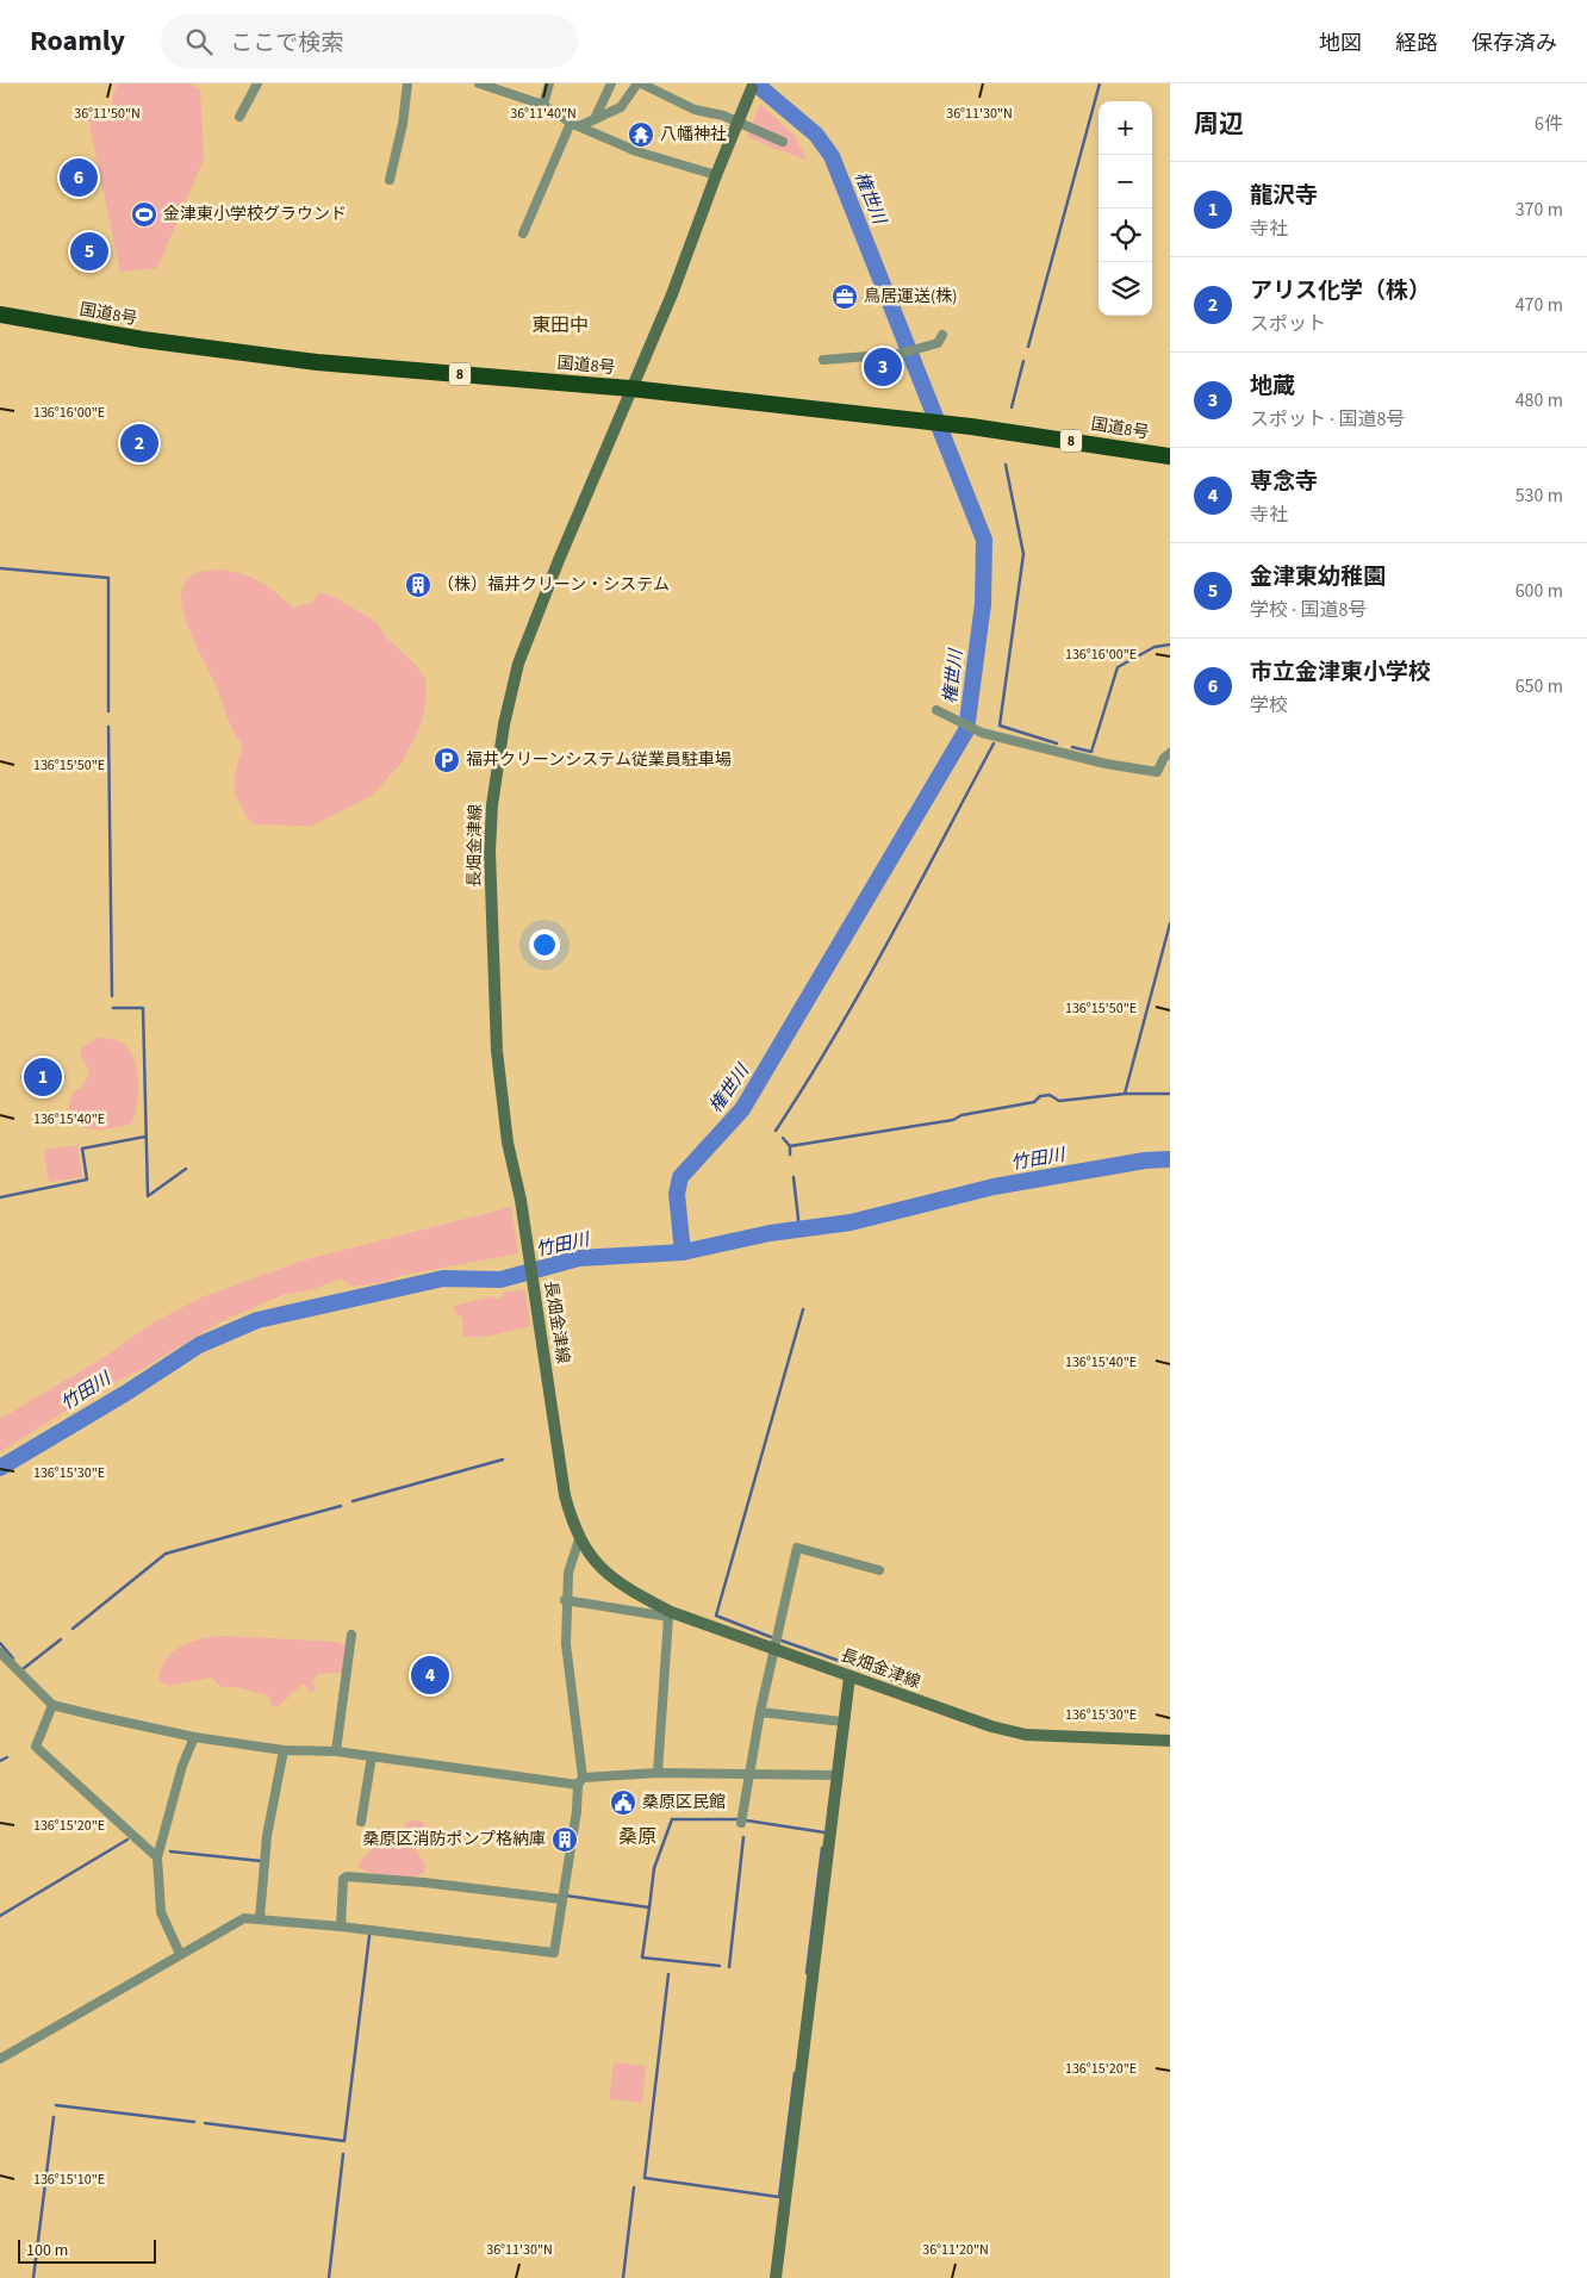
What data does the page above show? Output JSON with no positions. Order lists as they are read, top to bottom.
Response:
{
  "streets": {
    "highway": ["国道8号", "8"],
    "main road": ["長畑金津線"]
  },
  "crossings": [
    ["国道8号", "長畑金津線"]
  ],
  "districts": ["東田中", "桑原"],
  "water": ["権世川", "竹田川"],
  "places": {
    "temple": ["八幡神社"],
    "sports": ["金津東小学校グラウンド"],
    "office": ["鳥居運送(株)"],
    "building": ["（株）福井クリーン・システム", "桑原区消防ポンプ格納庫"],
    "parking": ["福井クリーンシステム従業員駐車場"],
    "public building": ["桑原区民館"]
  },
  "scale_bar": "100 m",
  "page": {
    "header": "Roamly",
    "search": "ここで検索",
    "nav": ["地図", "経路", "保存済み"],
    "heading": ["周辺", "6件"],
    "map_buttons": ["+", "−"],
    "pins": [
      "6",
      "5",
      "3",
      "2",
      "1",
      "4"
    ],
    "list": [
      {
        "mark": "1",
        "name": "龍沢寺",
        "note": "寺社",
        "value": "370 m"
      },
      {
        "mark": "2",
        "name": "アリス化学（株）",
        "note": "スポット",
        "value": "470 m"
      },
      {
        "mark": "3",
        "name": "地蔵",
        "note": "スポット · 国道8号",
        "value": "480 m"
      },
      {
        "mark": "4",
        "name": "専念寺",
        "note": "寺社",
        "value": "530 m"
      },
      {
        "mark": "5",
        "name": "金津東幼稚園",
        "note": "学校 · 国道8号",
        "value": "600 m"
      },
      {
        "mark": "6",
        "name": "市立金津東小学校",
        "note": "学校",
        "value": "650 m"
      }
    ],
    "scale": "100 m"
  },
  "coordinates": [
    "36°11'50\"N",
    "36°11'40\"N",
    "36°11'30\"N",
    "136°16'00\"E",
    "136°15'50\"E",
    "136°15'40\"E",
    "136°15'30\"E",
    "136°15'20\"E",
    "136°15'10\"E",
    "36°11'20\"N"
  ]
}
